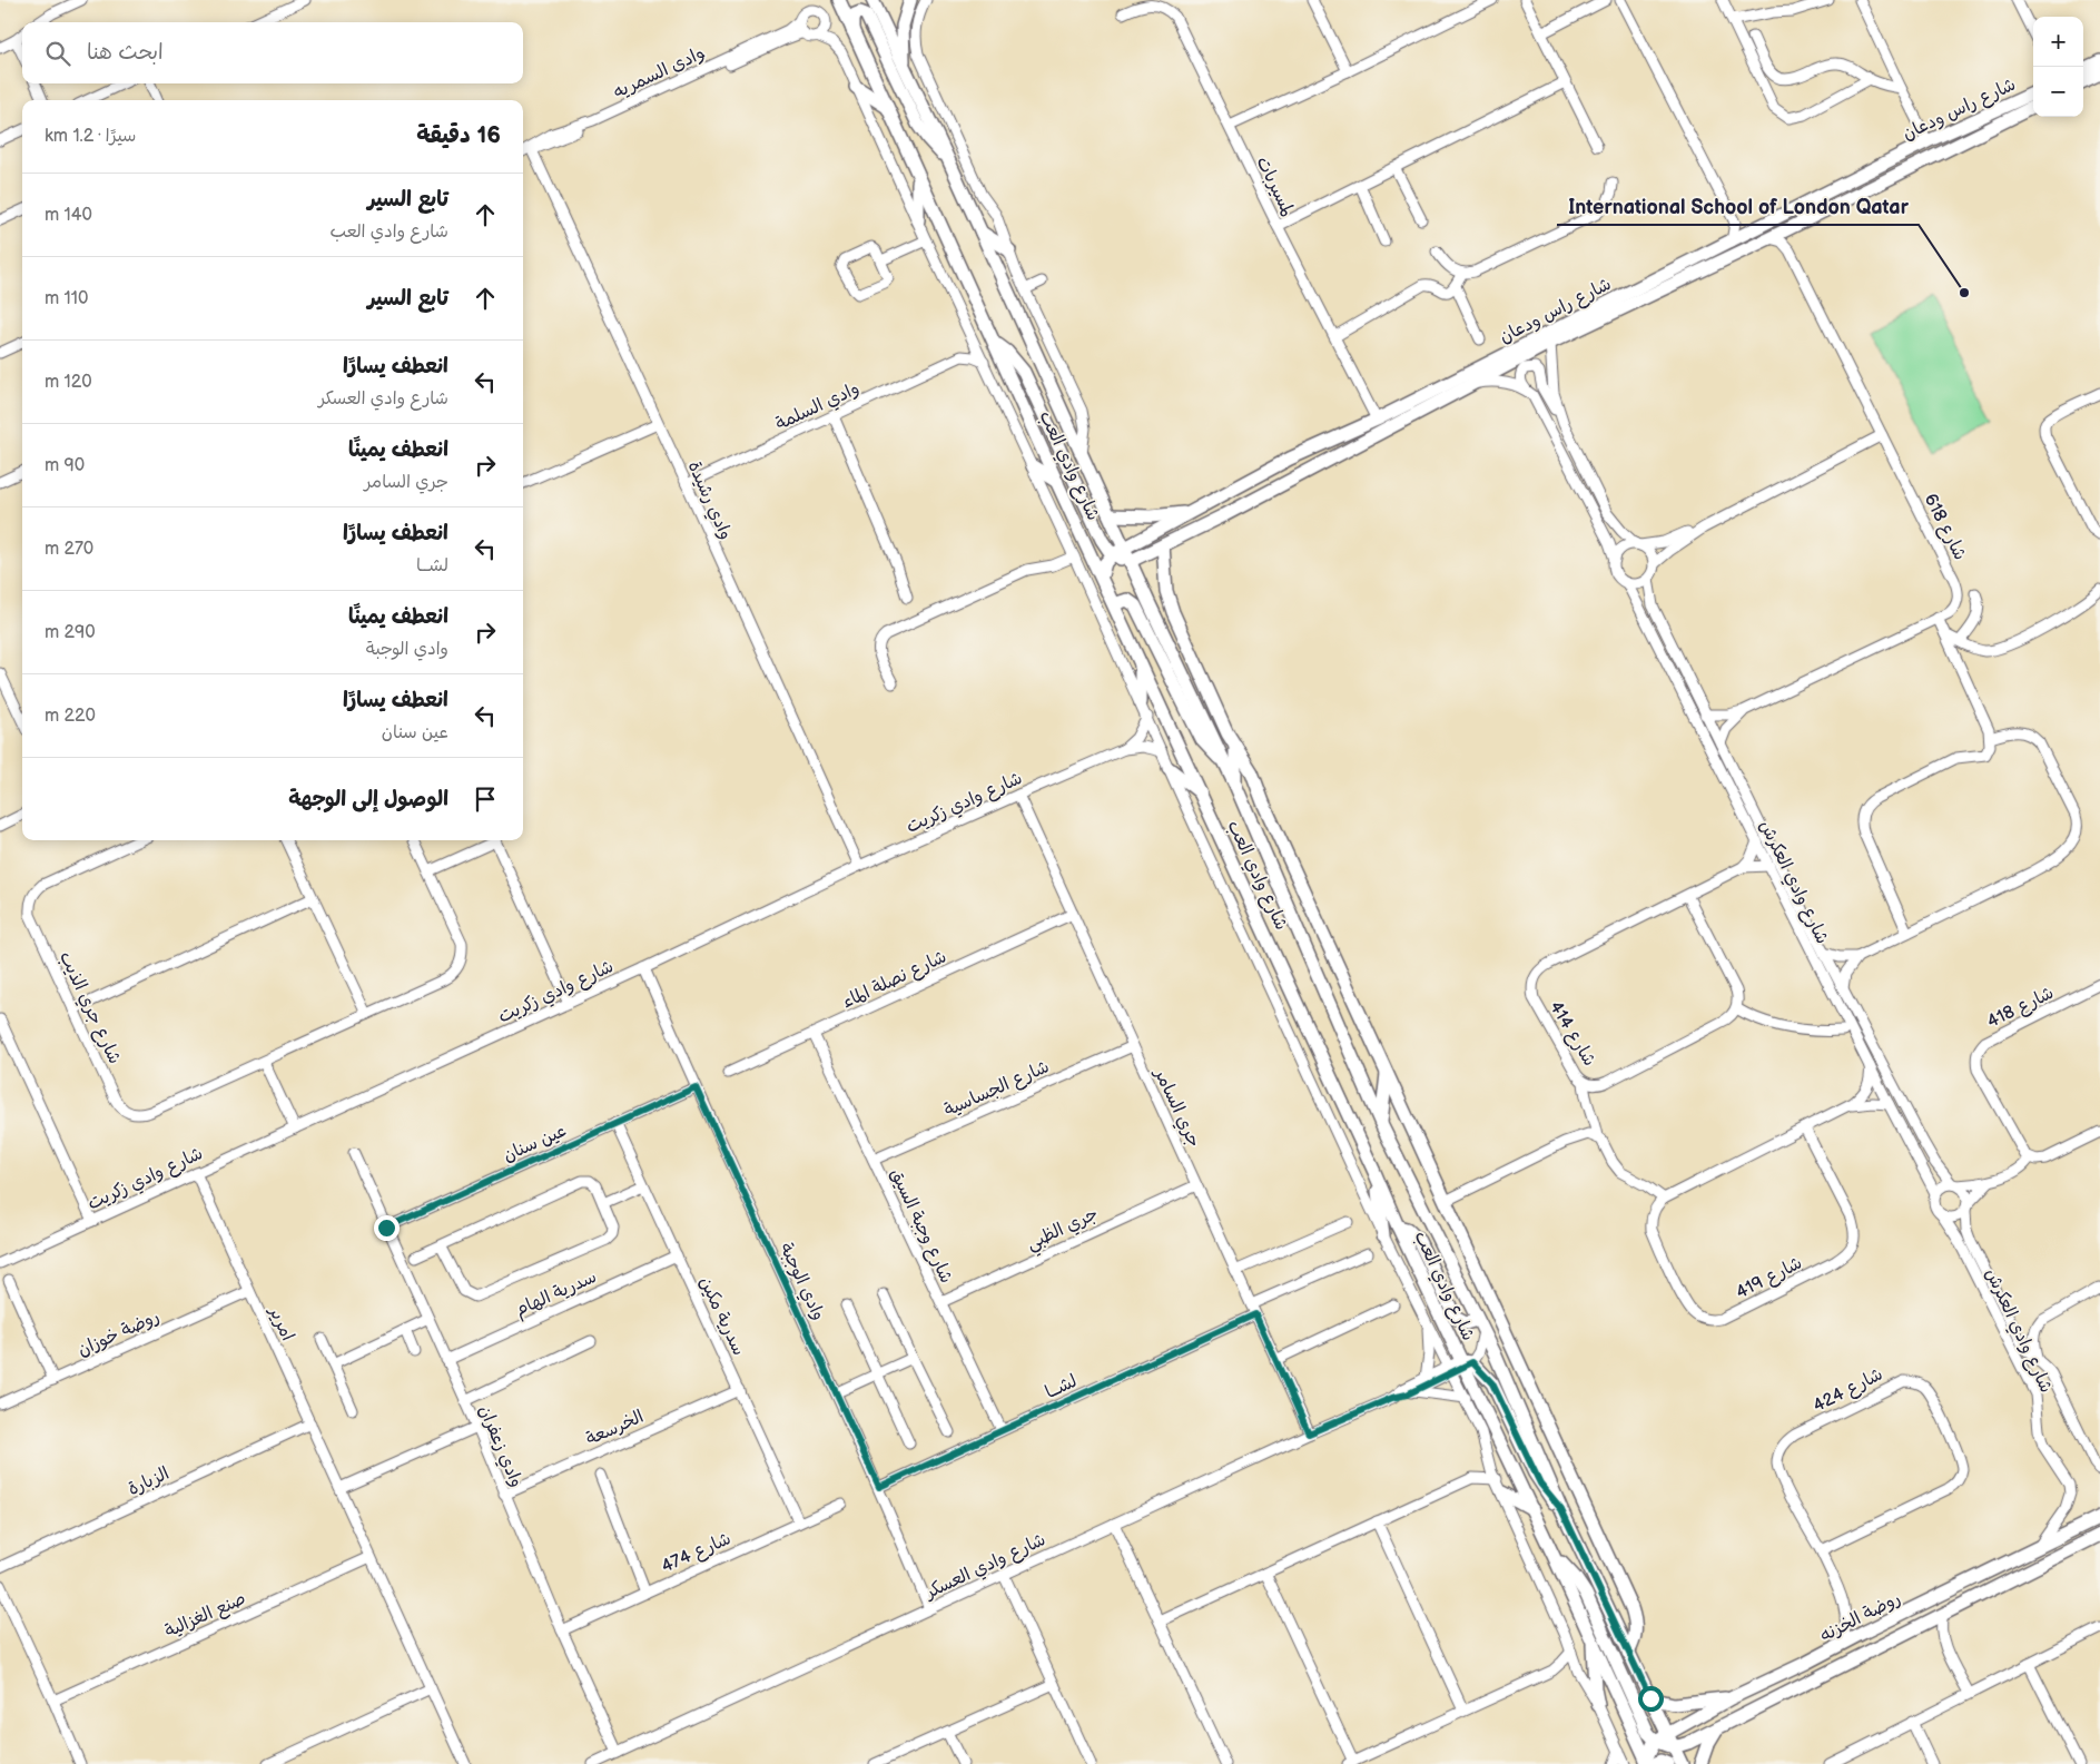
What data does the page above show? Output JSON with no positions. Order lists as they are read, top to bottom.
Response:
{
  "streets": {
    "street": [
      "وادى السمريه",
      "شارع راس ودعان",
      "لمسيربات",
      "وادي السلمة",
      "شارع وادي العب",
      "وادي رشيدة",
      "شارع 618",
      "شارع وادي زكريت",
      "شارع وادي العكرش",
      "شارع نصلة الماء",
      "شارع 418",
      "شارع جري الذيب",
      "شارع 414",
      "شارع الجساسية",
      "جري السامر",
      "عين سنان",
      "شارع وجبة السيق",
      "جري الظبي",
      "شارع 419",
      "وادي الوجبة",
      "سدرية الهام",
      "سدرية مكين",
      "امرير",
      "روضة خوزان",
      "لشــا",
      "شارع 424",
      "الخرسعة",
      "وادي زعفران",
      "الزبارة",
      "شارع 474",
      "شارع وادي العسكر",
      "صنع الغزالية",
      "روضة الخزنه"
    ]
  },
  "crossings": [
    ["وادى السمريه", "وادي رشيدة"],
    ["شارع راس ودعان", "لمسيربات"],
    ["شارع راس ودعان", "شارع وادي العب"],
    ["وادي السلمة", "وادي رشيدة"],
    ["شارع وادي العب", "شارع وادي العسكر"],
    ["شارع وادي العب", "روضة الخزنه"],
    ["وادي رشيدة", "شارع وادي زكريت"],
    ["شارع 618", "شارع وادي العكرش"],
    ["شارع وادي زكريت", "جري السامر"],
    ["شارع وادي زكريت", "وادي الوجبة"],
    ["شارع وادي زكريت", "امرير"],
    ["شارع وادي العكرش", "شارع 414"],
    ["شارع وادي العكرش", "روضة الخزنه"],
    ["شارع نصلة الماء", "جري السامر"],
    ["شارع نصلة الماء", "شارع وجبة السيق"],
    ["شارع الجساسية", "جري السامر"],
    ["شارع الجساسية", "شارع وجبة السيق"],
    ["جري السامر", "جري الظبي"],
    ["جري السامر", "لشــا"],
    ["جري السامر", "شارع وادي العسكر"],
    ["عين سنان", "وادي الوجبة"],
    ["عين سنان", "سدرية مكين"],
    ["عين سنان", "وادي زعفران"],
    ["شارع وجبة السيق", "جري الظبي"],
    ["شارع وجبة السيق", "لشــا"],
    ["وادي الوجبة", "لشــا"],
    ["وادي الوجبة", "شارع وادي العسكر"],
    ["سدرية الهام", "سدرية مكين"],
    ["سدرية الهام", "وادي زعفران"],
    ["سدرية مكين", "الخرسعة"],
    ["سدرية مكين", "شارع 474"],
    ["امرير", "روضة خوزان"],
    ["امرير", "الزبارة"],
    ["امرير", "صنع الغزالية"],
    ["شارع 424", "روضة الخزنه"],
    ["الخرسعة", "وادي زعفران"],
    ["وادي زعفران", "شارع 474"],
    ["وادي زعفران", "شارع وادي العسكر"]
  ],
  "places": ["International School of London Qatar"],
  "page": {
    "map_buttons": ["+", "−"],
    "search": "ابحث هنا",
    "heading": ["16 دقيقة", "سيرًا · 1.2 km"],
    "list": [
      ["تابع السير", "شارع وادي العب", "140 m"],
      ["تابع السير", "110 m"],
      ["انعطف يسارًا", "شارع وادي العسكر", "120 m"],
      ["انعطف يمينًا", "جري السامر", "90 m"],
      ["انعطف يسارًا", "لشــا", "270 m"],
      ["انعطف يمينًا", "وادي الوجبة", "290 m"],
      ["انعطف يسارًا", "عين سنان", "220 m"],
      "الوصول إلى الوجهة"
    ]
  }
}
